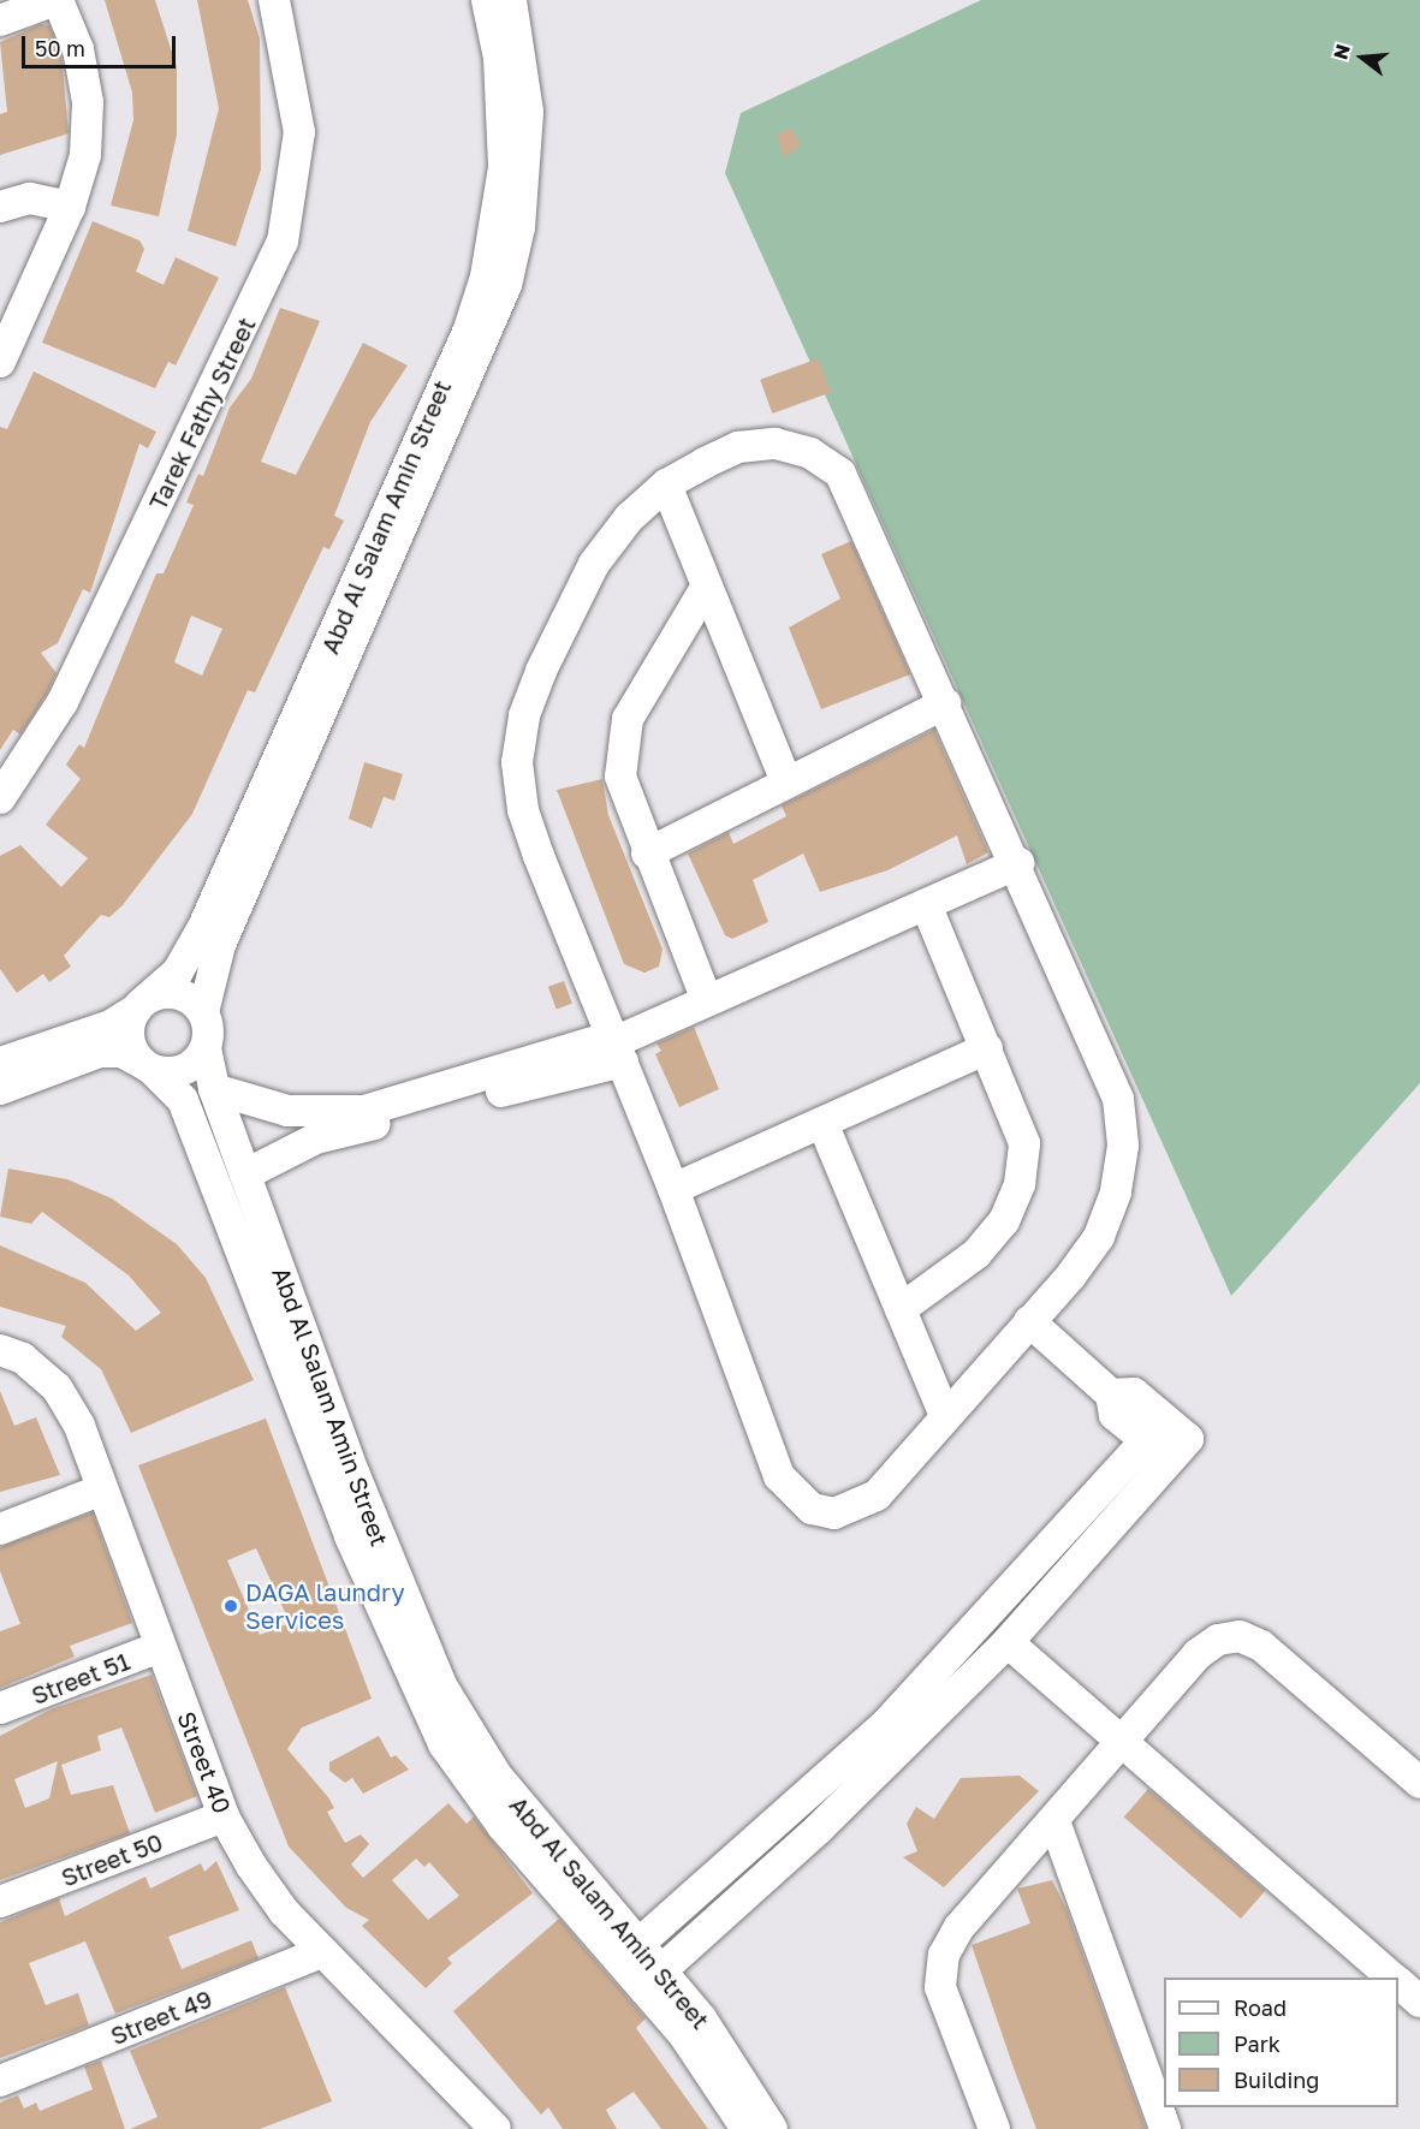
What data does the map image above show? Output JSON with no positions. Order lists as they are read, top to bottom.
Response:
{
  "streets": {
    "street": [
      "Tarek Fathy Street",
      "Abd Al Salam Amin Street",
      "Street 51",
      "Street 40",
      "Street 50",
      "Street 49"
    ]
  },
  "crossings": [
    ["Street 51", "Street 40"],
    ["Street 40", "Street 50"],
    ["Street 40", "Street 49"]
  ],
  "places": ["DAGA laundry Services"],
  "legend": ["Road", "Park", "Building"],
  "scale_bar": "50 m",
  "north": "left"
}
